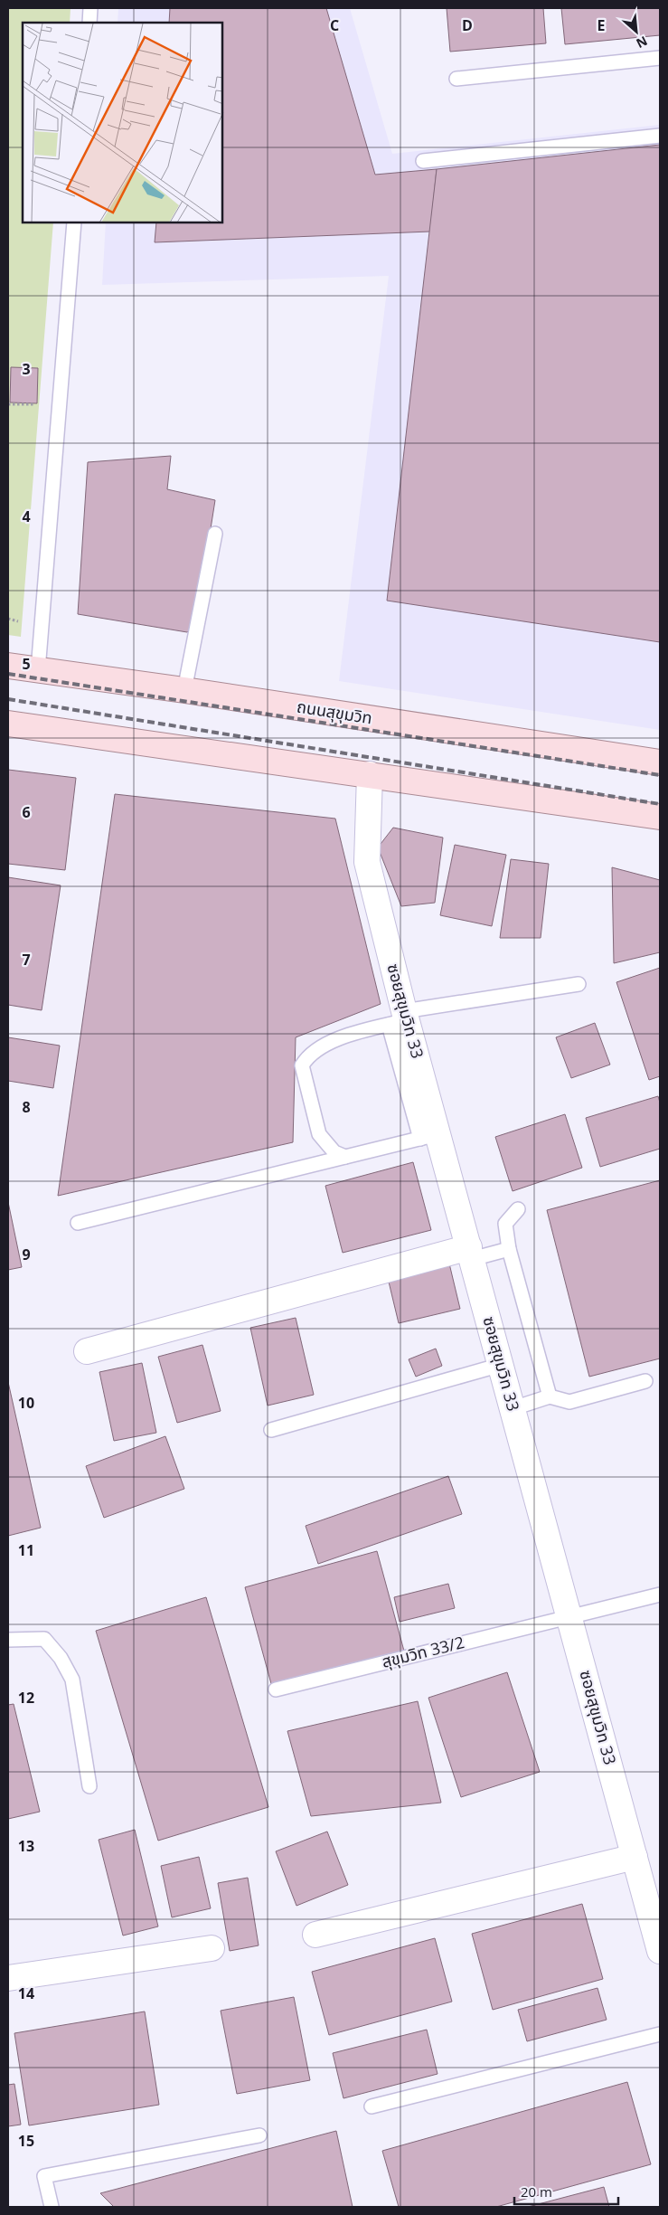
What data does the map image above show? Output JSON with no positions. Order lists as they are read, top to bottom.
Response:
{
  "streets": {
    "main road": ["ถนนสุขุมวิท"],
    "street": ["ซอยสุขุมวิท 33"],
    "lane": ["สุขุมวิท 33/2"]
  },
  "crossings": [
    ["ซอยสุขุมวิท 33", "สุขุมวิท 33/2"]
  ],
  "scale_bar": "20 m",
  "north": "bottom right",
  "grid": {
    "columns": ["C", "D", "E"],
    "rows": [
      "3",
      "4",
      "5",
      "6",
      "7",
      "8",
      "9",
      "10",
      "11",
      "12",
      "13",
      "14",
      "15"
    ]
  }
}
